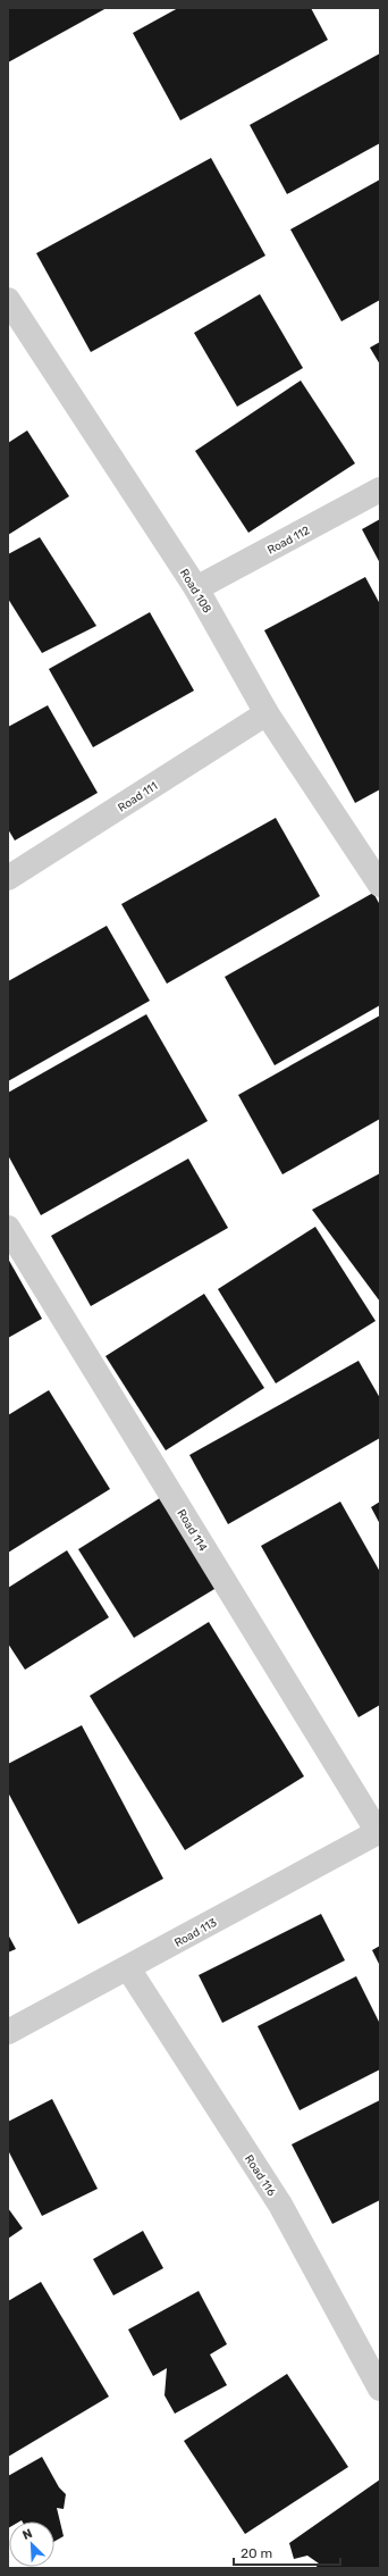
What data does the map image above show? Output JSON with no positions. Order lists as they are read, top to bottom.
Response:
{
  "streets": {
    "street": [
      "Road 112",
      "Road 108",
      "Road 111",
      "Road 114",
      "Road 113",
      "Road 116"
    ]
  },
  "crossings": [
    ["Road 112", "Road 108"],
    ["Road 108", "Road 111"],
    ["Road 114", "Road 113"],
    ["Road 113", "Road 116"]
  ],
  "scale_bar": "20 m",
  "north": "top left"
}
